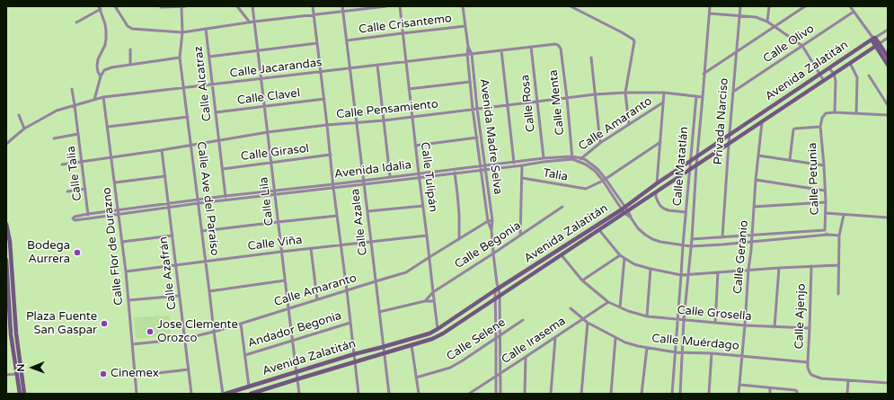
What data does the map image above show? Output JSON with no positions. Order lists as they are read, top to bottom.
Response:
{
  "streets": {
    "street": [
      "Calle Crisantemo",
      "Calle Olivo",
      "Calle Jacarandas",
      "Avenida Zalatitán",
      "Calle Alcatraz",
      "Calle Clavel",
      "Calle Menta",
      "Calle Rosa",
      "Calle Pensamiento",
      "Privada Narciso",
      "Calle Amaranto",
      "Avenida Madre Selva",
      "Calle Girasol",
      "Calle Matatlán",
      "Avenida Idalia",
      "Calle Talia",
      "Talia",
      "Calle Tulipán",
      "Calle Petunia",
      "Calle Ave del Paraíso",
      "Calle Lila",
      "Calle Azalea",
      "Calle Viña",
      "Calle Begonia",
      "Calle Flor de Durazno",
      "Calle Geranio",
      "Calle Azafrán",
      "Calle Grosella",
      "Calle Ajenjo",
      "Andador Begonia",
      "Calle Selene",
      "Calle Irasema",
      "Calle Muérdago"
    ]
  },
  "crossings": [
    ["Calle Crisantemo", "Avenida Madre Selva"],
    ["Calle Crisantemo", "Calle Tulipán"],
    ["Calle Crisantemo", "Calle Azalea"],
    ["Calle Olivo", "Privada Narciso"],
    ["Calle Jacarandas", "Calle Alcatraz"],
    ["Calle Jacarandas", "Calle Menta"],
    ["Calle Jacarandas", "Calle Rosa"],
    ["Calle Jacarandas", "Avenida Madre Selva"],
    ["Calle Jacarandas", "Calle Talia"],
    ["Calle Jacarandas", "Calle Tulipán"],
    ["Calle Jacarandas", "Calle Ave del Paraíso"],
    ["Calle Jacarandas", "Calle Lila"],
    ["Calle Jacarandas", "Calle Azalea"],
    ["Calle Jacarandas", "Calle Flor de Durazno"],
    ["Avenida Zalatitán", "Privada Narciso"],
    ["Avenida Zalatitán", "Avenida Madre Selva"],
    ["Avenida Zalatitán", "Calle Matatlán"],
    ["Avenida Zalatitán", "Avenida Idalia"],
    ["Avenida Zalatitán", "Calle Tulipán"],
    ["Avenida Zalatitán", "Calle Lila"],
    ["Avenida Zalatitán", "Calle Azalea"],
    ["Avenida Zalatitán", "Calle Geranio"],
    ["Avenida Zalatitán", "Calle Grosella"],
    ["Calle Alcatraz", "Calle Clavel"],
    ["Calle Alcatraz", "Calle Pensamiento"],
    ["Calle Alcatraz", "Calle Girasol"],
    ["Calle Alcatraz", "Avenida Idalia"],
    ["Calle Clavel", "Calle Lila"],
    ["Calle Menta", "Calle Pensamiento"],
    ["Calle Menta", "Avenida Idalia"],
    ["Calle Rosa", "Calle Pensamiento"],
    ["Calle Rosa", "Avenida Idalia"],
    ["Calle Pensamiento", "Avenida Madre Selva"],
    ["Calle Pensamiento", "Calle Matatlán"],
    ["Calle Pensamiento", "Calle Talia"],
    ["Calle Pensamiento", "Calle Tulipán"],
    ["Calle Pensamiento", "Calle Ave del Paraíso"],
    ["Calle Pensamiento", "Calle Lila"],
    ["Calle Pensamiento", "Calle Azalea"],
    ["Calle Pensamiento", "Calle Flor de Durazno"],
    ["Calle Pensamiento", "Calle Azafrán"],
    ["Calle Amaranto", "Avenida Madre Selva"],
    ["Calle Amaranto", "Avenida Idalia"],
    ["Calle Amaranto", "Calle Tulipán"],
    ["Calle Amaranto", "Calle Ave del Paraíso"],
    ["Calle Amaranto", "Calle Lila"],
    ["Calle Amaranto", "Calle Azalea"],
    ["Calle Amaranto", "Calle Flor de Durazno"],
    ["Calle Amaranto", "Calle Azafrán"],
    ["Avenida Madre Selva", "Avenida Idalia"],
    ["Avenida Madre Selva", "Calle Begonia"],
    ["Avenida Madre Selva", "Calle Selene"],
    ["Avenida Madre Selva", "Calle Irasema"],
    ["Calle Girasol", "Calle Lila"],
    ["Calle Matatlán", "Avenida Idalia"],
    ["Calle Matatlán", "Calle Grosella"],
    ["Calle Matatlán", "Calle Muérdago"],
    ["Avenida Idalia", "Calle Talia"],
    ["Avenida Idalia", "Talia"],
    ["Avenida Idalia", "Calle Tulipán"],
    ["Avenida Idalia", "Calle Ave del Paraíso"],
    ["Avenida Idalia", "Calle Lila"],
    ["Avenida Idalia", "Calle Azalea"],
    ["Avenida Idalia", "Calle Flor de Durazno"],
    ["Avenida Idalia", "Calle Geranio"],
    ["Avenida Idalia", "Calle Azafrán"],
    ["Calle Tulipán", "Calle Viña"],
    ["Calle Tulipán", "Calle Begonia"],
    ["Calle Ave del Paraíso", "Calle Viña"],
    ["Calle Lila", "Calle Viña"],
    ["Calle Lila", "Andador Begonia"],
    ["Calle Azalea", "Calle Viña"],
    ["Calle Viña", "Calle Flor de Durazno"],
    ["Calle Viña", "Calle Azafrán"],
    ["Calle Geranio", "Calle Grosella"],
    ["Calle Geranio", "Calle Muérdago"],
    ["Calle Grosella", "Calle Ajenjo"],
    ["Calle Grosella", "Calle Irasema"],
    ["Calle Ajenjo", "Calle Muérdago"],
    ["Calle Irasema", "Calle Muérdago"]
  ],
  "places": [
    "Bodega Aurrera",
    "Plaza Fuente San Gaspar",
    "Jose Clemente Orozco",
    "Cinemex"
  ],
  "north": "left"
}
